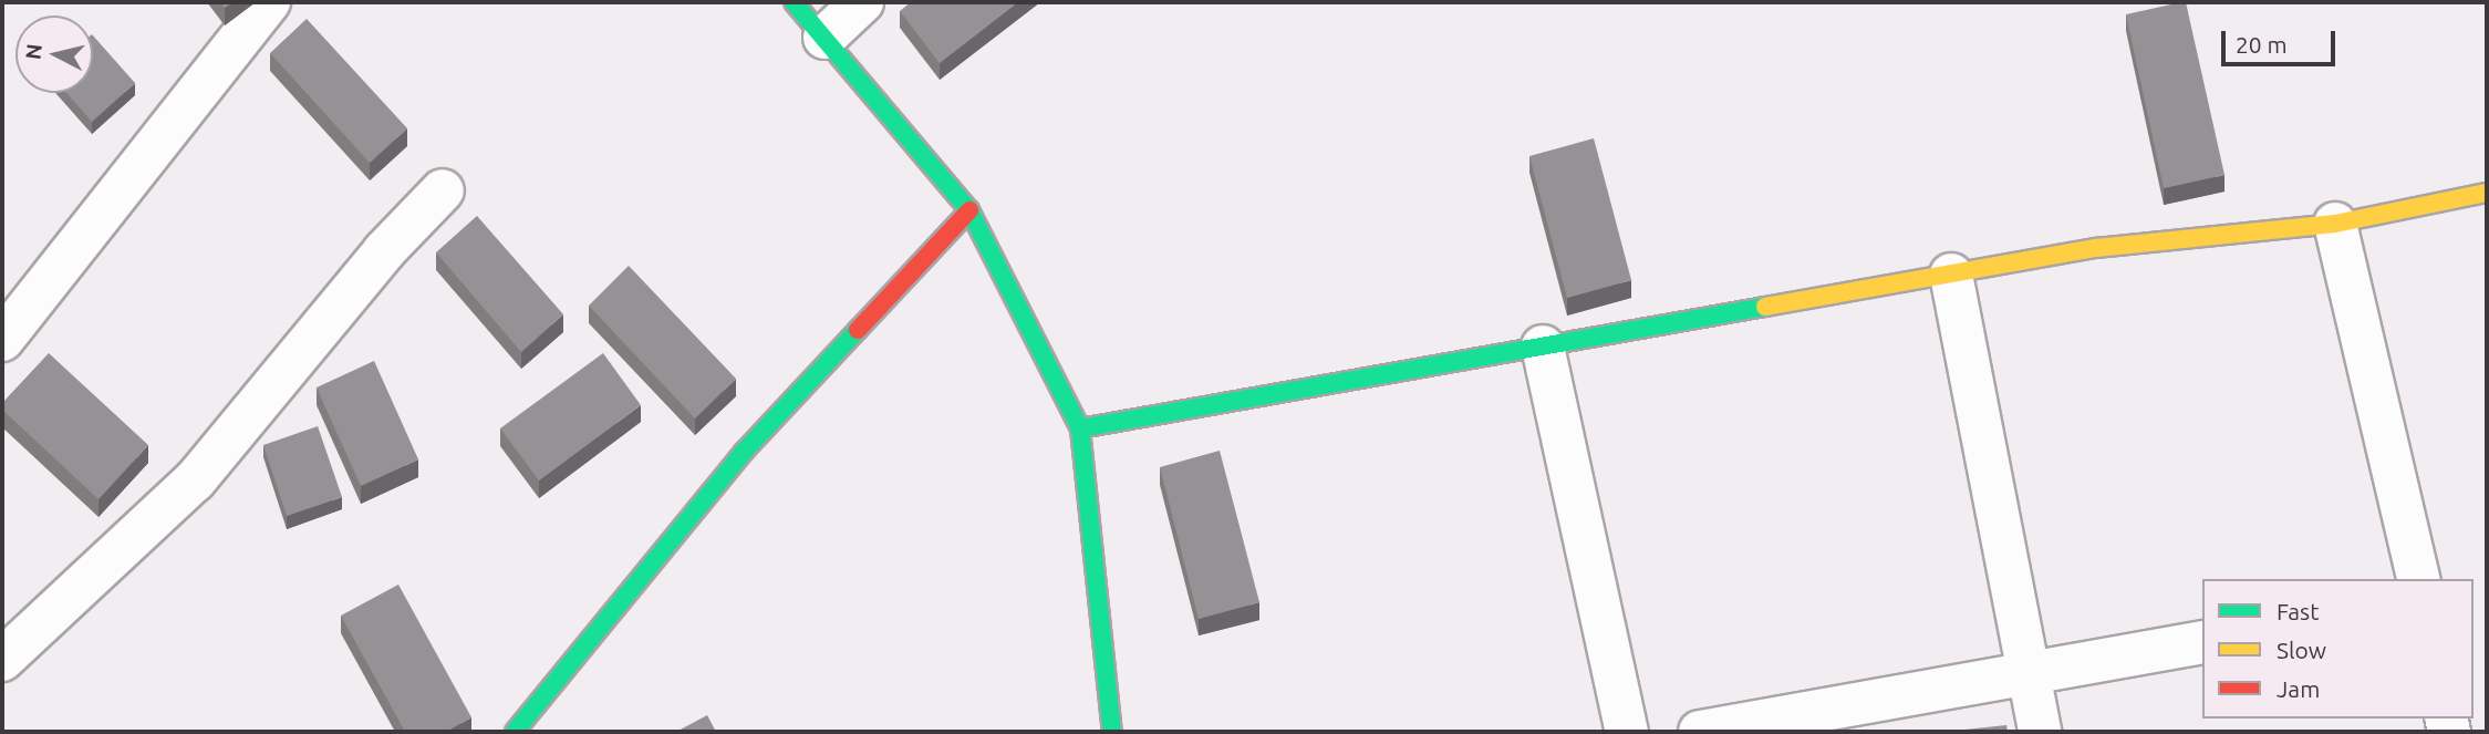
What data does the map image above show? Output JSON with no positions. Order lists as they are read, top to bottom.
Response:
{
  "legend": ["Fast", "Slow", "Jam"],
  "scale_bar": "20 m",
  "north": "left"
}
